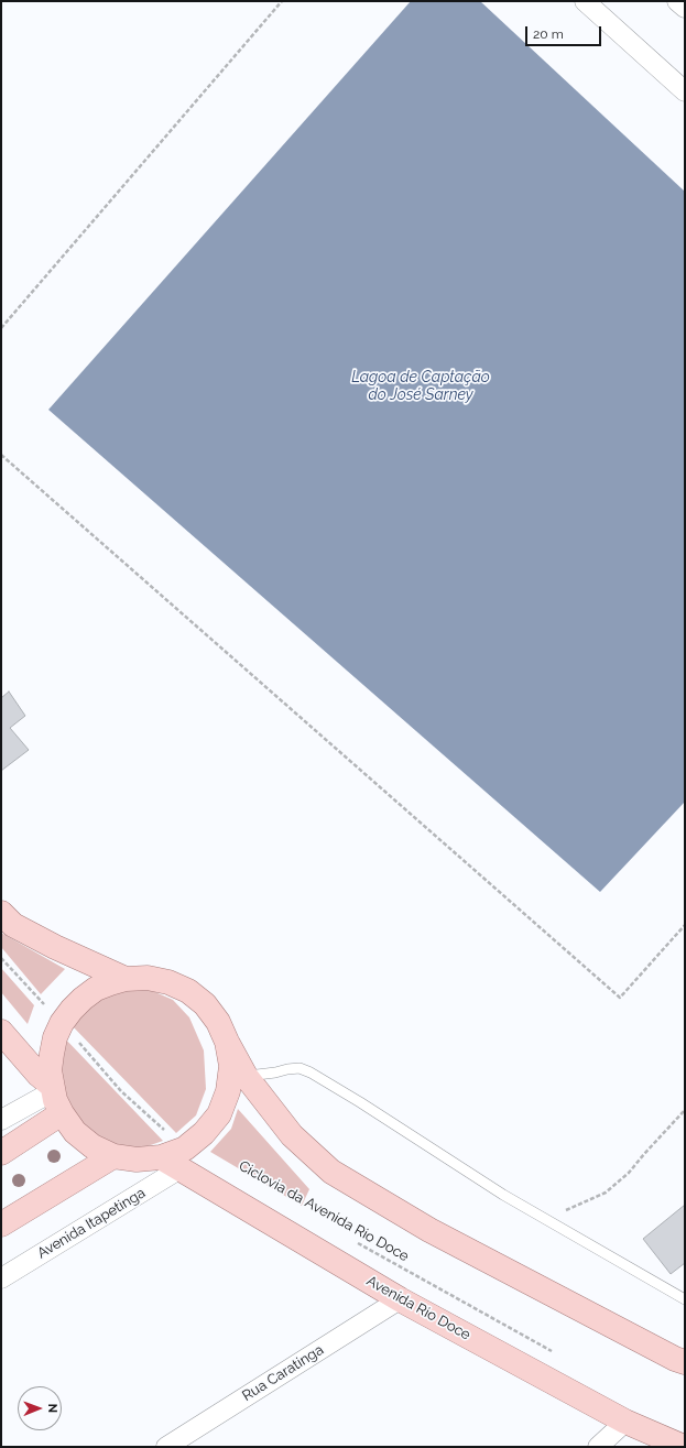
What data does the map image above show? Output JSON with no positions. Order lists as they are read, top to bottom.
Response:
{
  "streets": {
    "main road": ["Avenida Rio Doce"],
    "street": ["Avenida Itapetinga", "Rua Caratinga"],
    "path": ["Ciclovia da Avenida Rio Doce"]
  },
  "crossings": [
    ["Avenida Itapetinga", "Avenida Rio Doce"],
    ["Avenida Rio Doce", "Rua Caratinga"]
  ],
  "water": ["Lagoa de Captação do José Sarney"],
  "scale_bar": "20 m",
  "north": "right"
}
